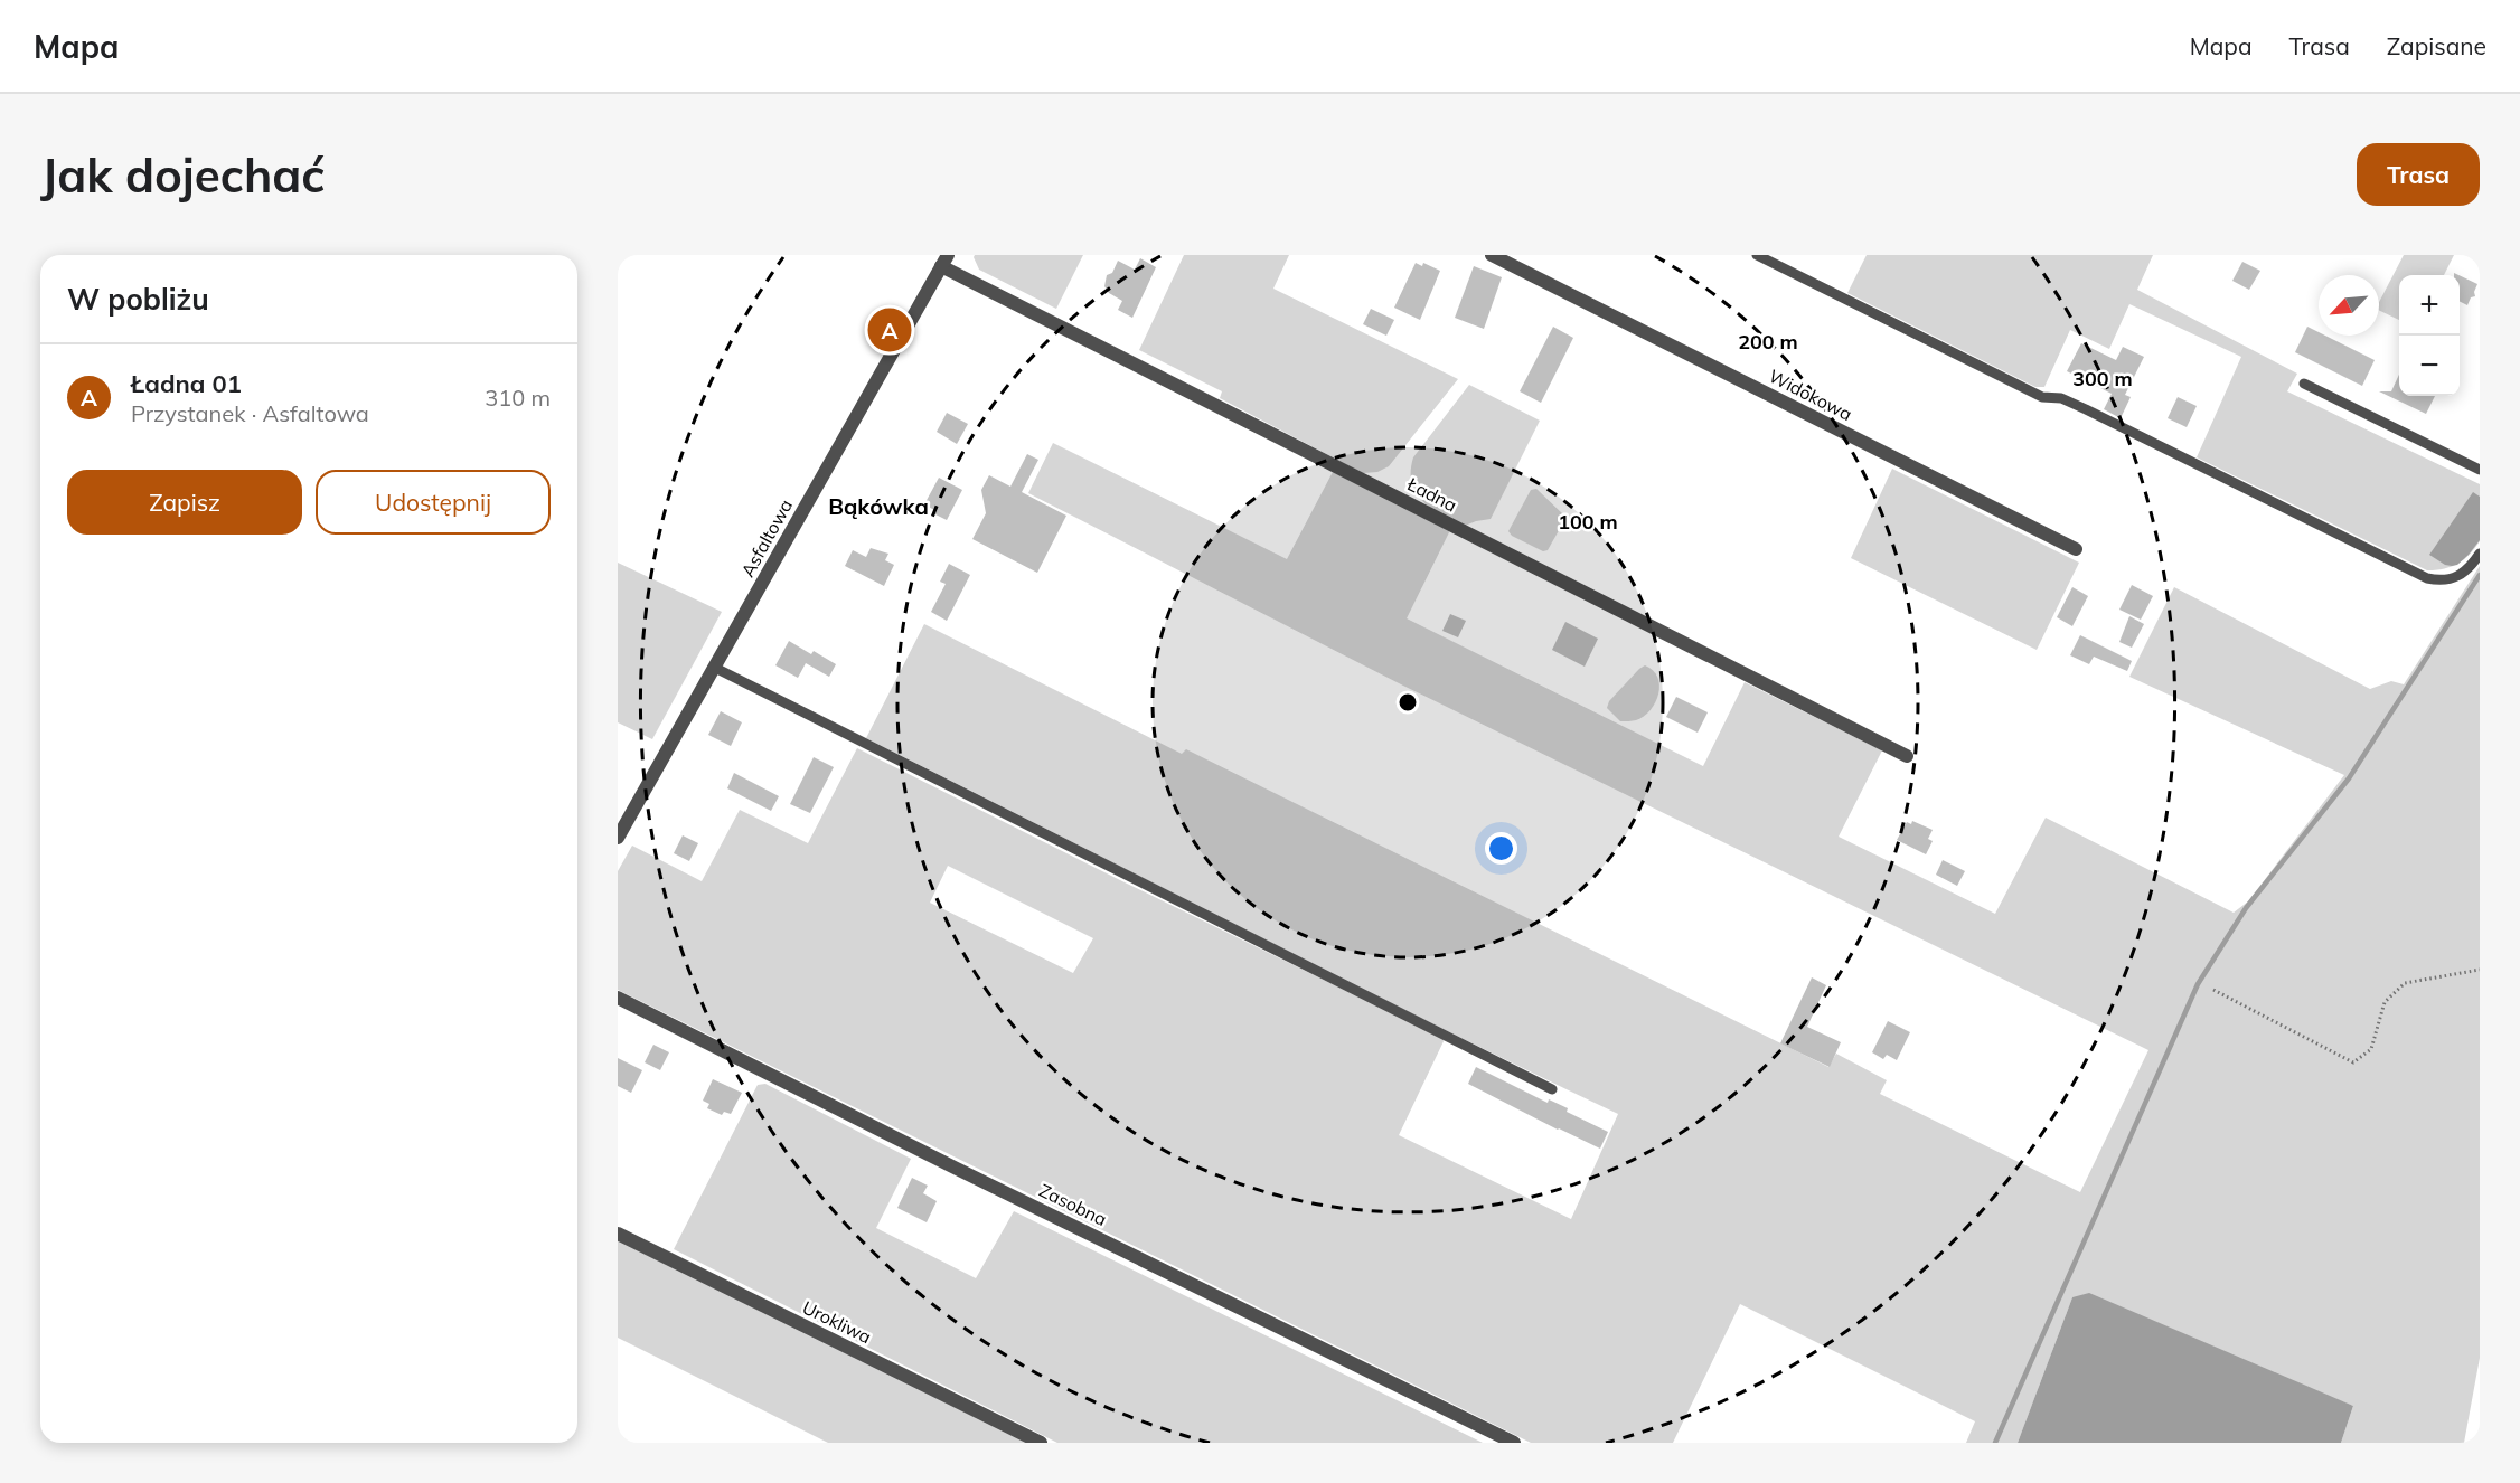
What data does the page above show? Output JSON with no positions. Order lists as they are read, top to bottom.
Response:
{
  "streets": {
    "street": [
      "Widokowa",
      "Ładna",
      "Asfaltowa",
      "Zasobna",
      "Urokliwa"
    ]
  },
  "crossings": [
    ["Ładna", "Asfaltowa"]
  ],
  "districts": ["Bąkówka"],
  "north": "bottom left",
  "page": {
    "header": "Mapa",
    "nav": ["Mapa", "Trasa", "Zapisane"],
    "buttons": [
      "Trasa",
      ["Zapisz", "Udostępnij"]
    ],
    "title": "Jak dojechać",
    "heading": "W pobliżu",
    "map_buttons": ["+", "−"],
    "pins": "A",
    "list": [
      {
        "mark": "A",
        "name": "Ładna 01",
        "note": "Przystanek · Asfaltowa",
        "value": "310 m"
      }
    ]
  },
  "rings": ["200 m", "300 m", "100 m"]
}
